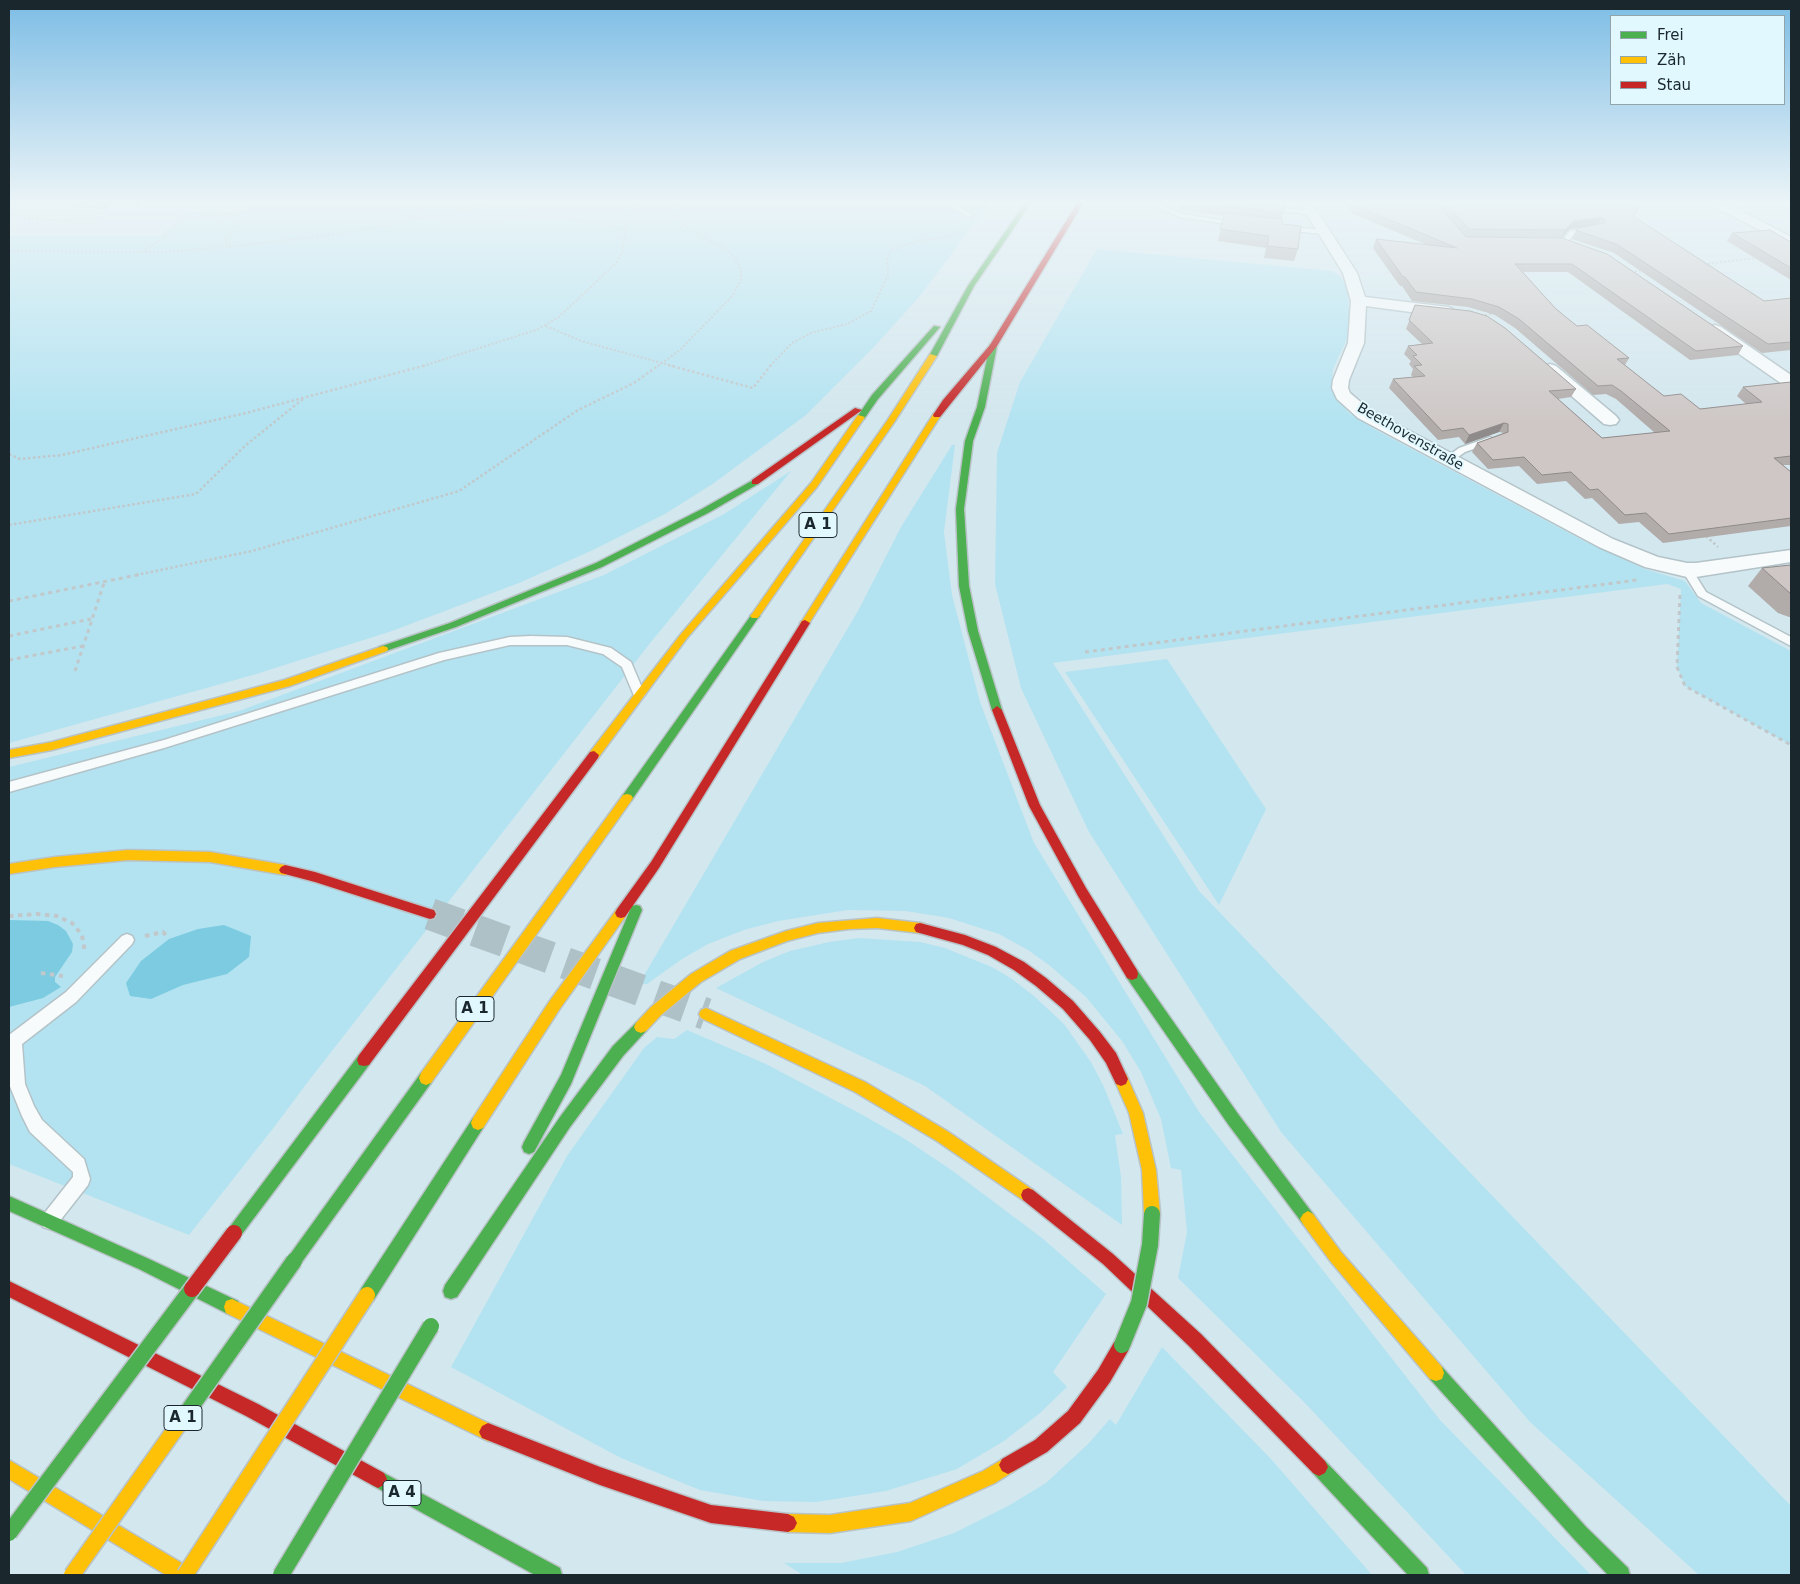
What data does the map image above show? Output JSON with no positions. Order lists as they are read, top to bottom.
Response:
{
  "streets": {
    "highway": ["A 1", "A 4"],
    "street": ["Beethovenstraße"]
  },
  "legend": ["Frei", "Zäh", "Stau"]
}
